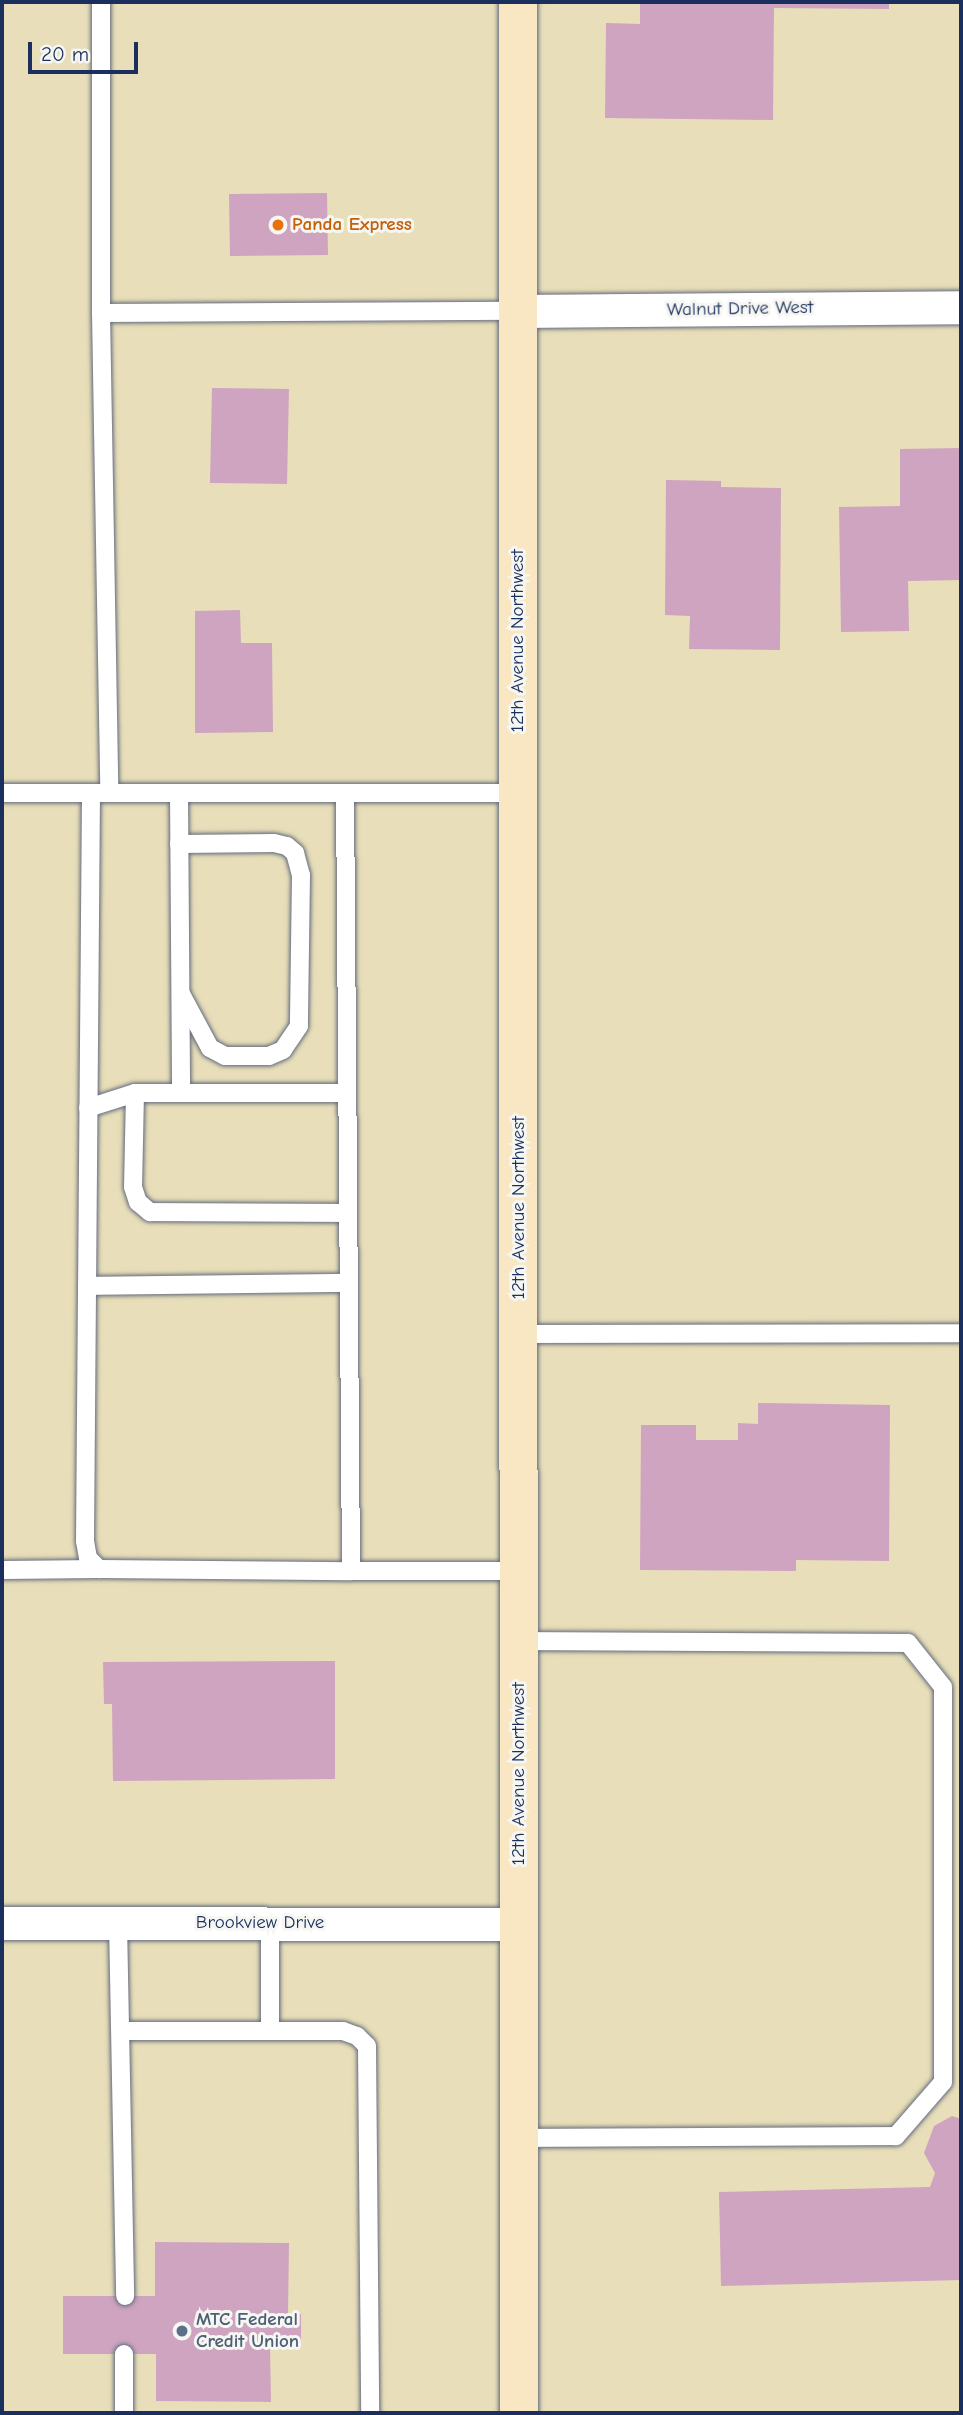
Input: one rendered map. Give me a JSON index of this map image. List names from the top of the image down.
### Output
{
  "streets": {
    "main road": ["12th Avenue Northwest"],
    "street": ["Walnut Drive West", "Brookview Drive"]
  },
  "crossings": [
    ["Walnut Drive West", "12th Avenue Northwest"],
    ["12th Avenue Northwest", "Brookview Drive"]
  ],
  "places": ["Panda Express", "MTC Federal Credit Union"],
  "scale_bar": "20 m"
}
